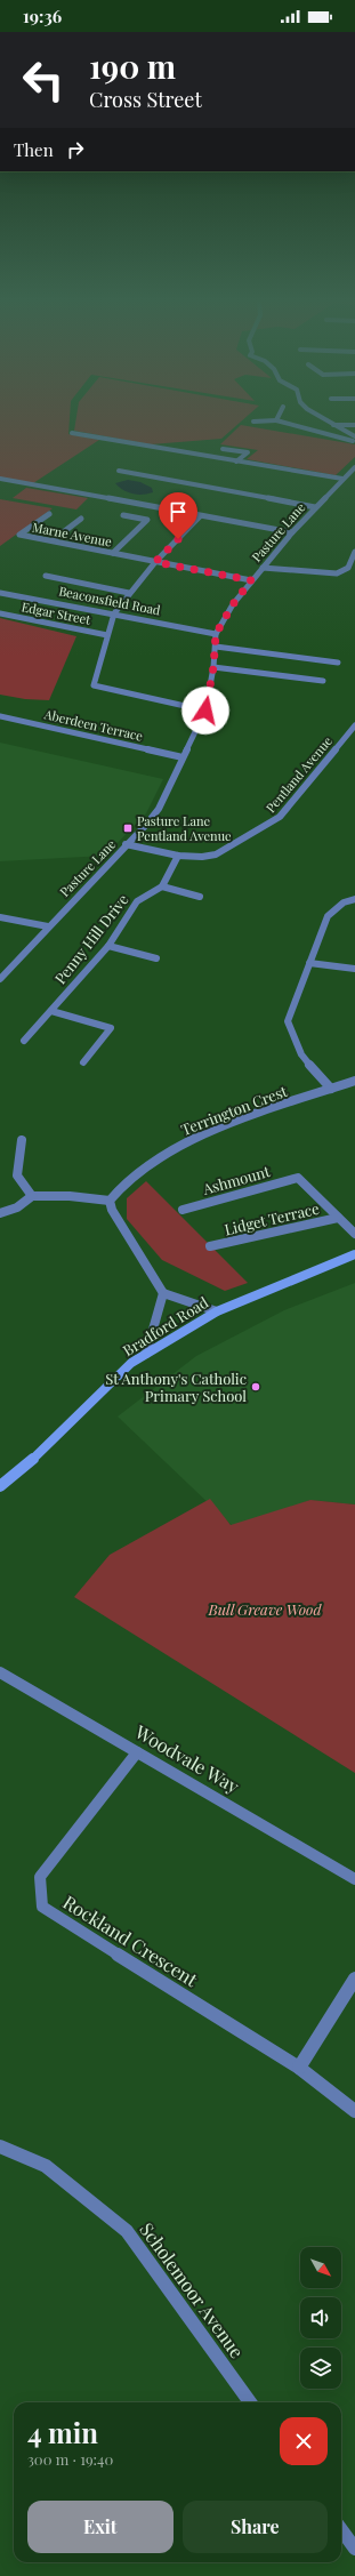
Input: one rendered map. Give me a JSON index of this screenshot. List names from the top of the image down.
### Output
{
  "streets": {
    "street": [
      "Pasture Lane",
      "Marne Avenue",
      "Beaconsfield Road",
      "Edgar Street",
      "Aberdeen Terrace",
      "Pentland Avenue",
      "Penny Hill Drive",
      "Terrington Crest",
      "Ashmount",
      "Lidget Terrace",
      "Bradford Road",
      "Woodvale Way",
      "Rockland Crescent",
      "Scholemoor Avenue"
    ]
  },
  "crossings": [
    ["Pasture Lane", "Marne Avenue"],
    ["Pasture Lane", "Beaconsfield Road"],
    ["Pasture Lane", "Aberdeen Terrace"],
    ["Pasture Lane", "Pentland Avenue"],
    ["Ashmount", "Lidget Terrace"],
    ["Woodvale Way", "Rockland Crescent"]
  ],
  "parks": ["Bull Greave Wood"],
  "places": {
    "transit": ["Pasture Lane Pentland Avenue"],
    "other": ["St Anthony's Catholic Primary School"]
  },
  "north": "bottom right",
  "page": {
    "status": "19:36",
    "turn": ["190 m", "Cross Street"],
    "then": "Then",
    "heading": ["4 min", "300 m · 19:40"],
    "buttons": ["Exit", "Share"]
  }
}
